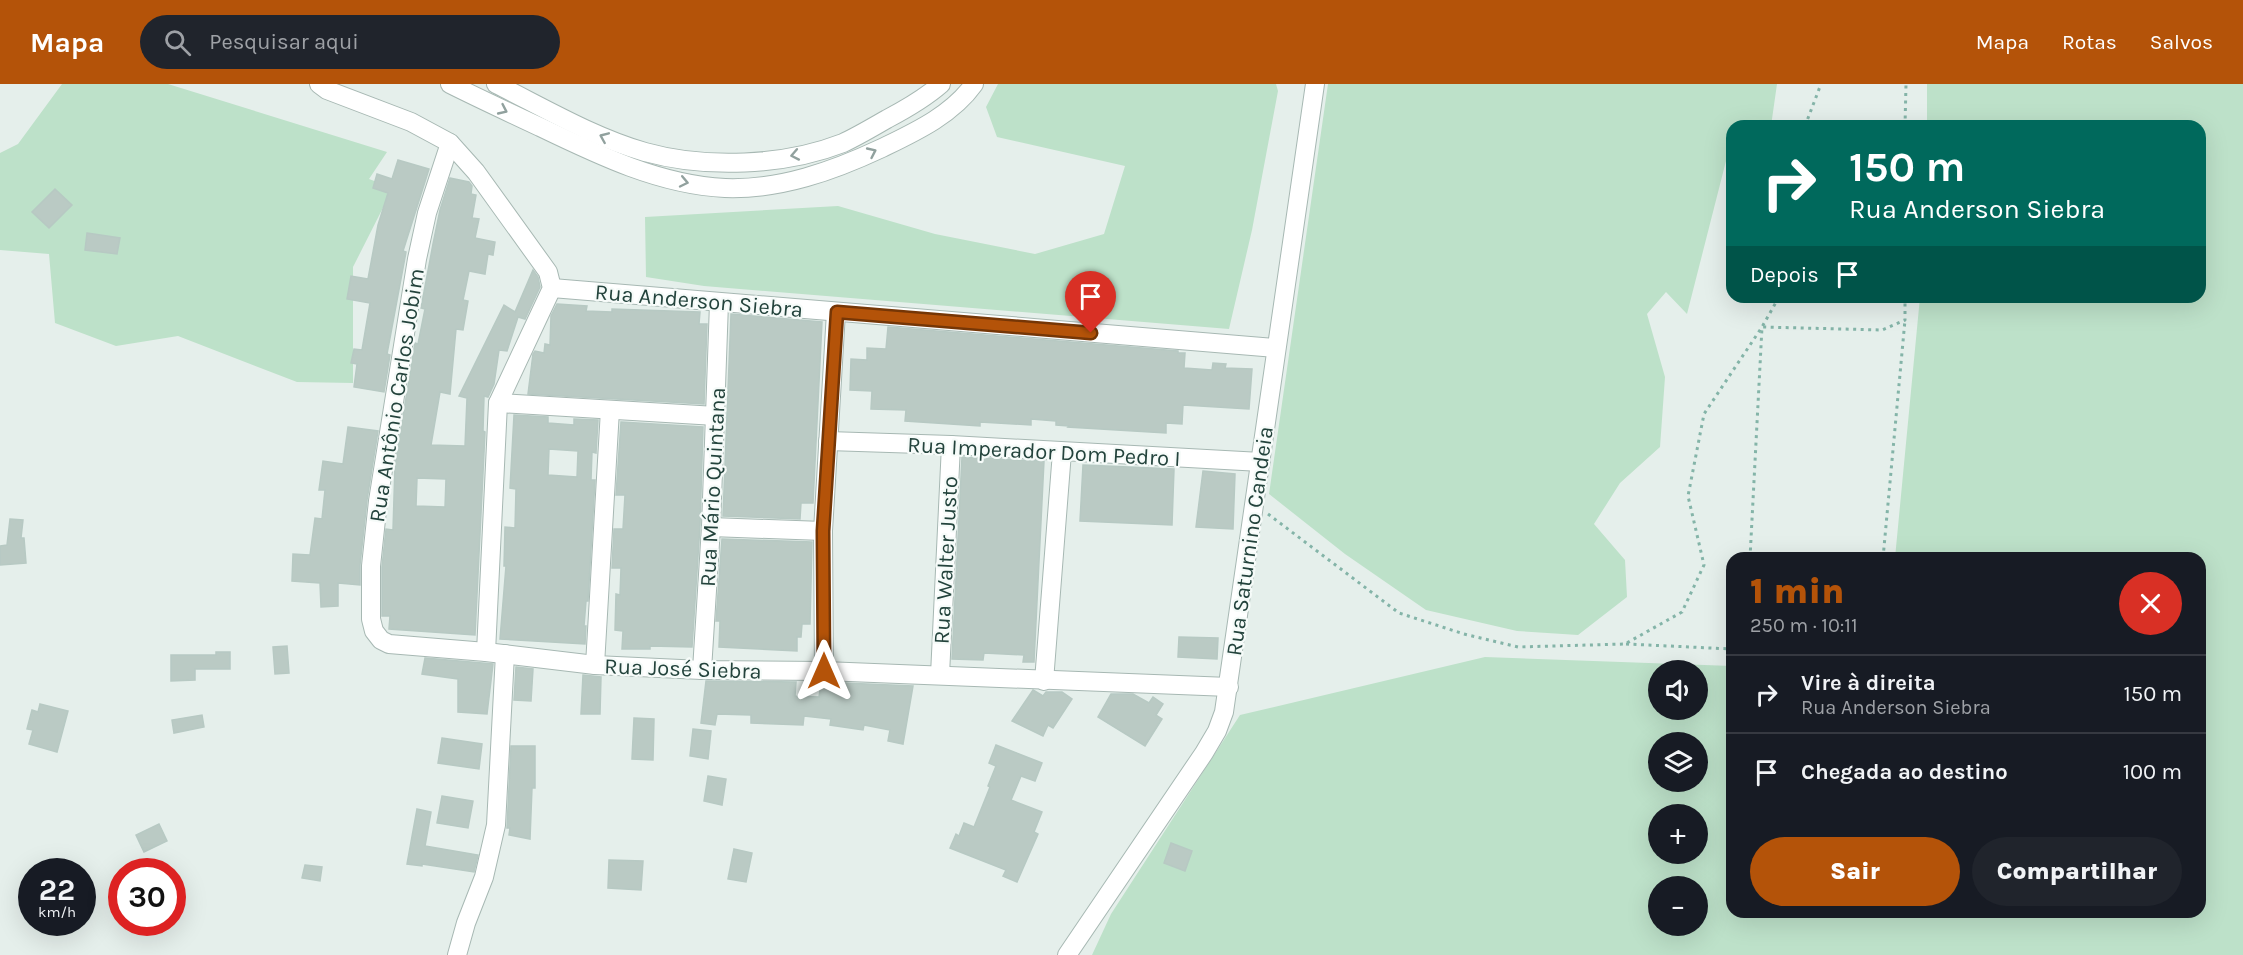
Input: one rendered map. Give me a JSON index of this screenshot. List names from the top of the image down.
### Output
{
  "streets": {
    "street": [
      "Rua Anderson Siebra",
      "Rua Antônio Carlos Jobim",
      "Rua Imperador Dom Pedro I",
      "Rua Mário Quintana",
      "Rua Saturnino Candeia",
      "Rua Walter Justo",
      "Rua José Siebra"
    ]
  },
  "crossings": [
    ["Rua Anderson Siebra", "Rua Mário Quintana"],
    ["Rua Anderson Siebra", "Rua Saturnino Candeia"],
    ["Rua Antônio Carlos Jobim", "Rua José Siebra"],
    ["Rua Imperador Dom Pedro I", "Rua Saturnino Candeia"],
    ["Rua Imperador Dom Pedro I", "Rua Walter Justo"],
    ["Rua Mário Quintana", "Rua José Siebra"],
    ["Rua Saturnino Candeia", "Rua José Siebra"],
    ["Rua Walter Justo", "Rua José Siebra"]
  ],
  "page": {
    "header": "Mapa",
    "search": "Pesquisar aqui",
    "nav": ["Mapa", "Rotas", "Salvos"],
    "turn": ["150 m", "Rua Anderson Siebra"],
    "then": "Depois",
    "heading": ["1 min", "250 m · 10:11"],
    "list": [
      {
        "name": "Vire à direita",
        "note": "Rua Anderson Siebra",
        "value": "150 m"
      },
      {
        "name": "Chegada ao destino",
        "value": "100 m"
      }
    ],
    "map_buttons": ["+", "−"],
    "buttons": ["Sair", "Compartilhar"],
    "speed": "22 km/h",
    "limit": "30"
  }
}
